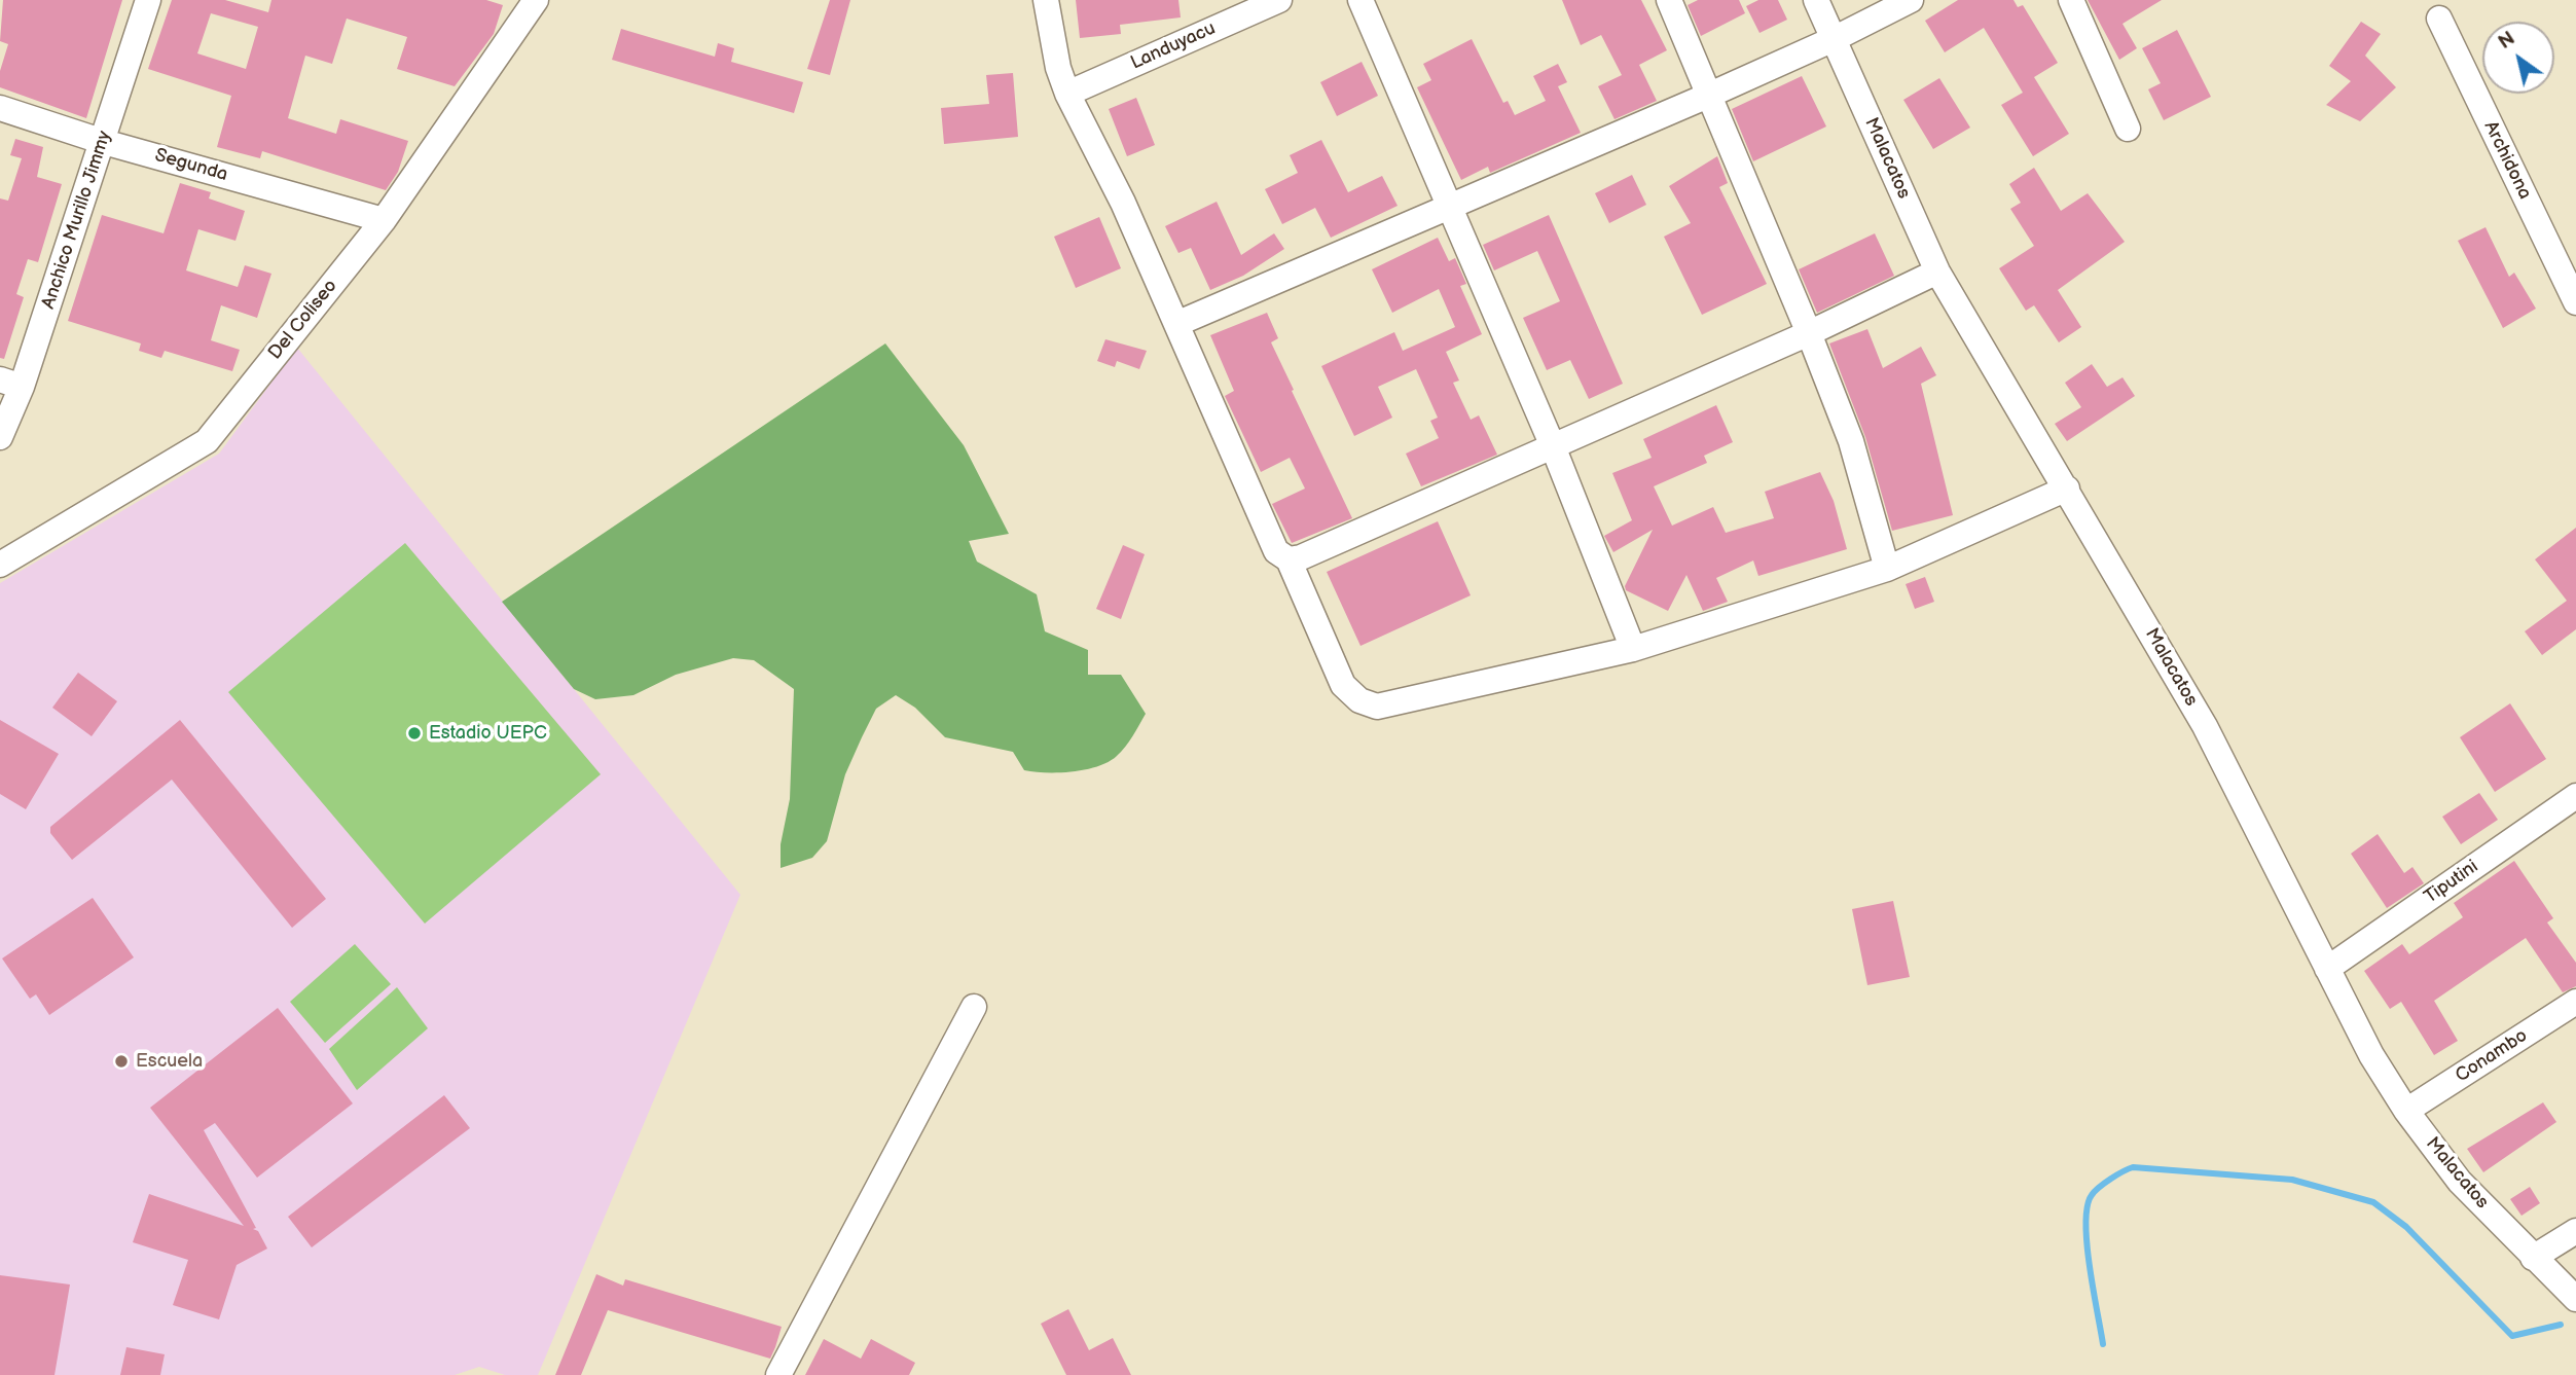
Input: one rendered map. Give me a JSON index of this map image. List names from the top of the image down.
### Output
{
  "streets": {
    "street": [
      "Landuyacu",
      "Malacatos",
      "Archidona",
      "Segunda",
      "Anchico Murillo Jimmy",
      "Del Coliseo",
      "Tiputini",
      "Conambo"
    ]
  },
  "crossings": [
    ["Malacatos", "Tiputini"],
    ["Malacatos", "Conambo"],
    ["Segunda", "Anchico Murillo Jimmy"],
    ["Segunda", "Del Coliseo"]
  ],
  "places": ["Estadio UEPC", "Escuela"],
  "north": "top left"
}
